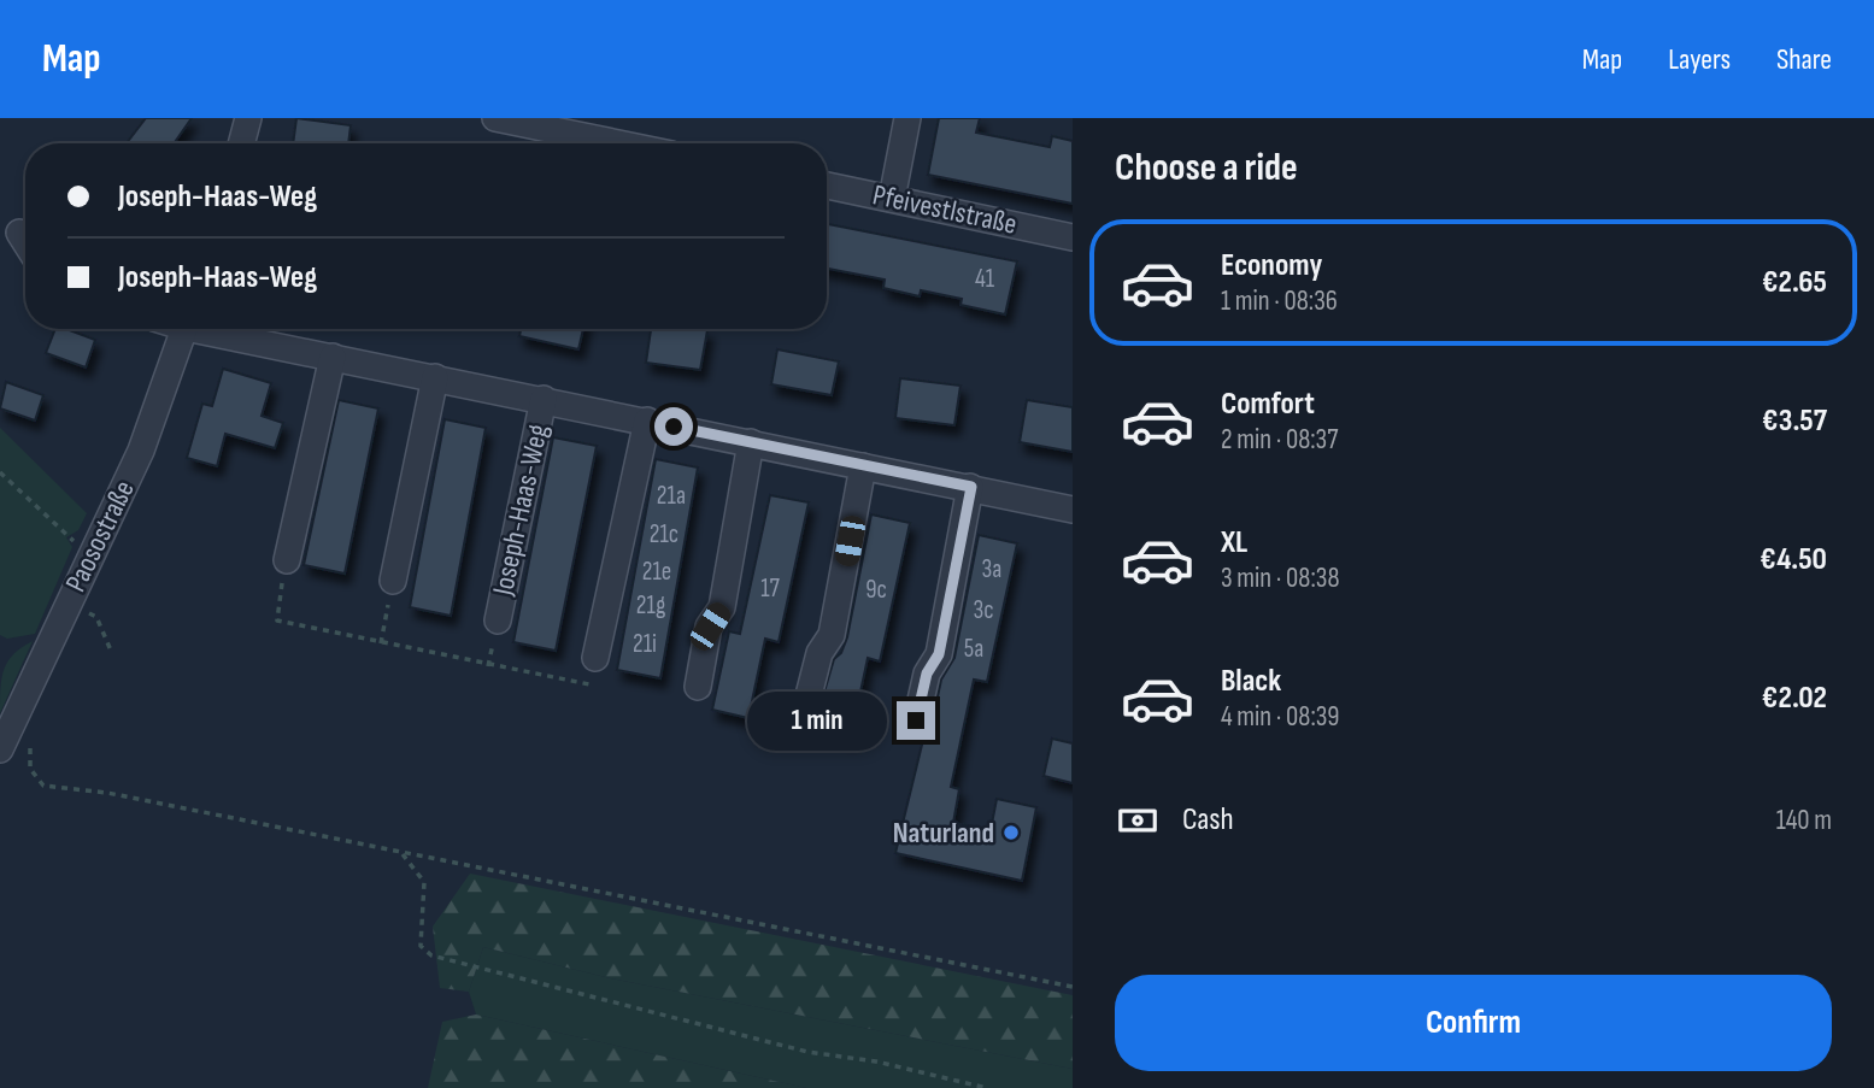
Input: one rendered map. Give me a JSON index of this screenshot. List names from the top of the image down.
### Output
{
  "streets": {
    "street": ["Pfeivestlstraße", "Joseph-Haas-Weg", "Paosostraße"]
  },
  "places": ["Naturland"],
  "house_numbers": [
    "41",
    "21a",
    "21c",
    "3a",
    "21e",
    "17",
    "9c",
    "21g",
    "3c",
    "21i",
    "5a"
  ],
  "page": {
    "header": "Map",
    "nav": ["Map", "Layers", "Share"],
    "heading": "Choose a ride",
    "banner": ["Joseph-Haas-Weg", "Joseph-Haas-Weg"],
    "list": [
      {
        "name": "Economy",
        "note": "1 min · 08:36",
        "value": "€2.65"
      },
      {
        "name": "Comfort",
        "note": "2 min · 08:37",
        "value": "€3.57"
      },
      {
        "name": "XL",
        "note": "3 min · 08:38",
        "value": "€4.50"
      },
      {
        "name": "Black",
        "note": "4 min · 08:39",
        "value": "€2.02"
      }
    ],
    "bubble": "1 min",
    "pay": ["Cash", "140 m"],
    "buttons": "Confirm"
  }
}
